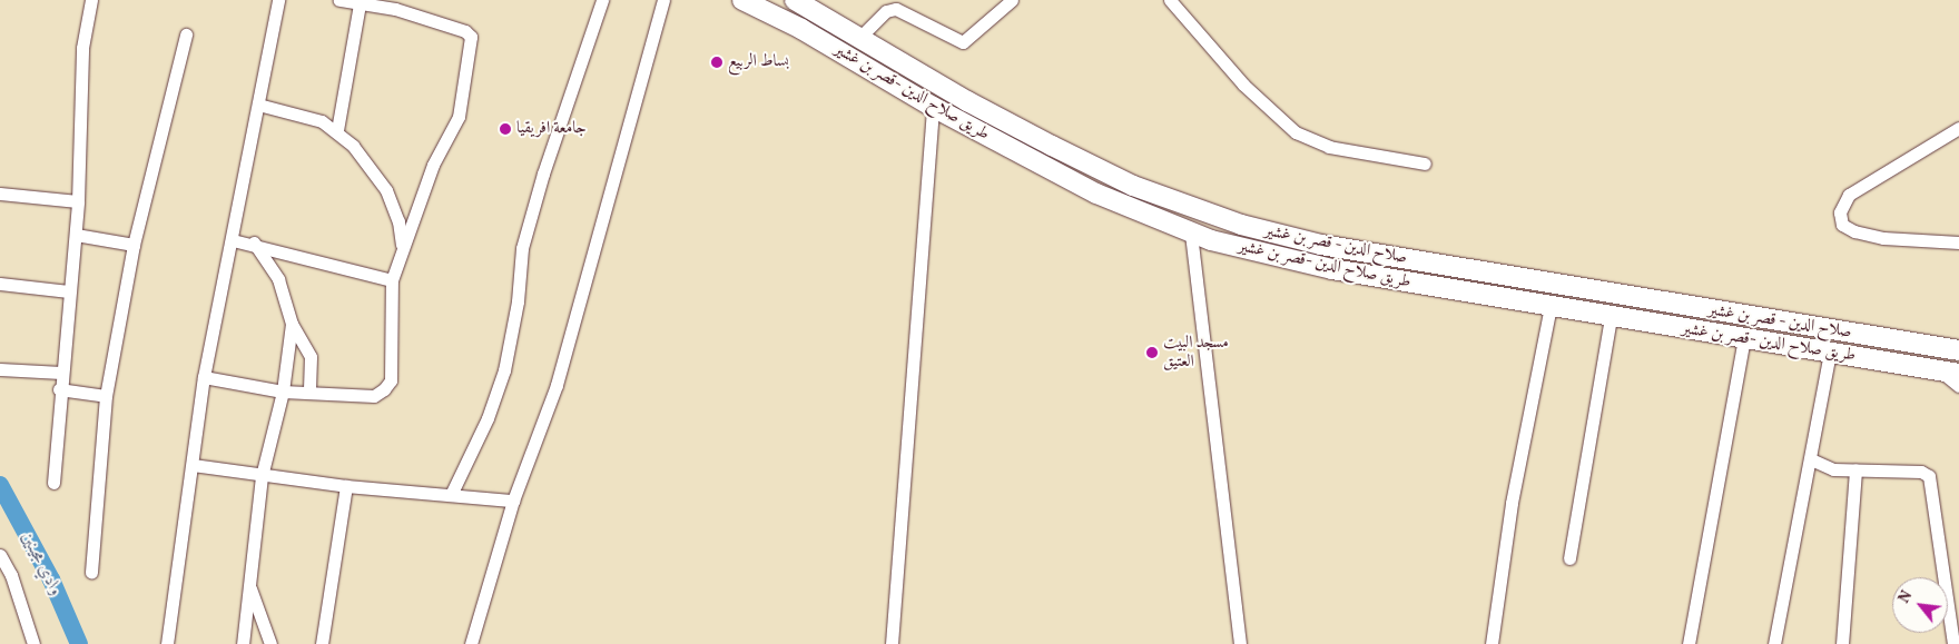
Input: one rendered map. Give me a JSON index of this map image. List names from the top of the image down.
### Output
{
  "streets": {
    "highway": ["طريق صلاح الدين -قصر بن غشير", "صلاح الدين - قصر بن غشير"]
  },
  "water": ["وادي مجينين"],
  "places": ["بساط الربيع", "جامعة افريقيا", "مسجد البيت العتيق"],
  "north": "top left"
}
